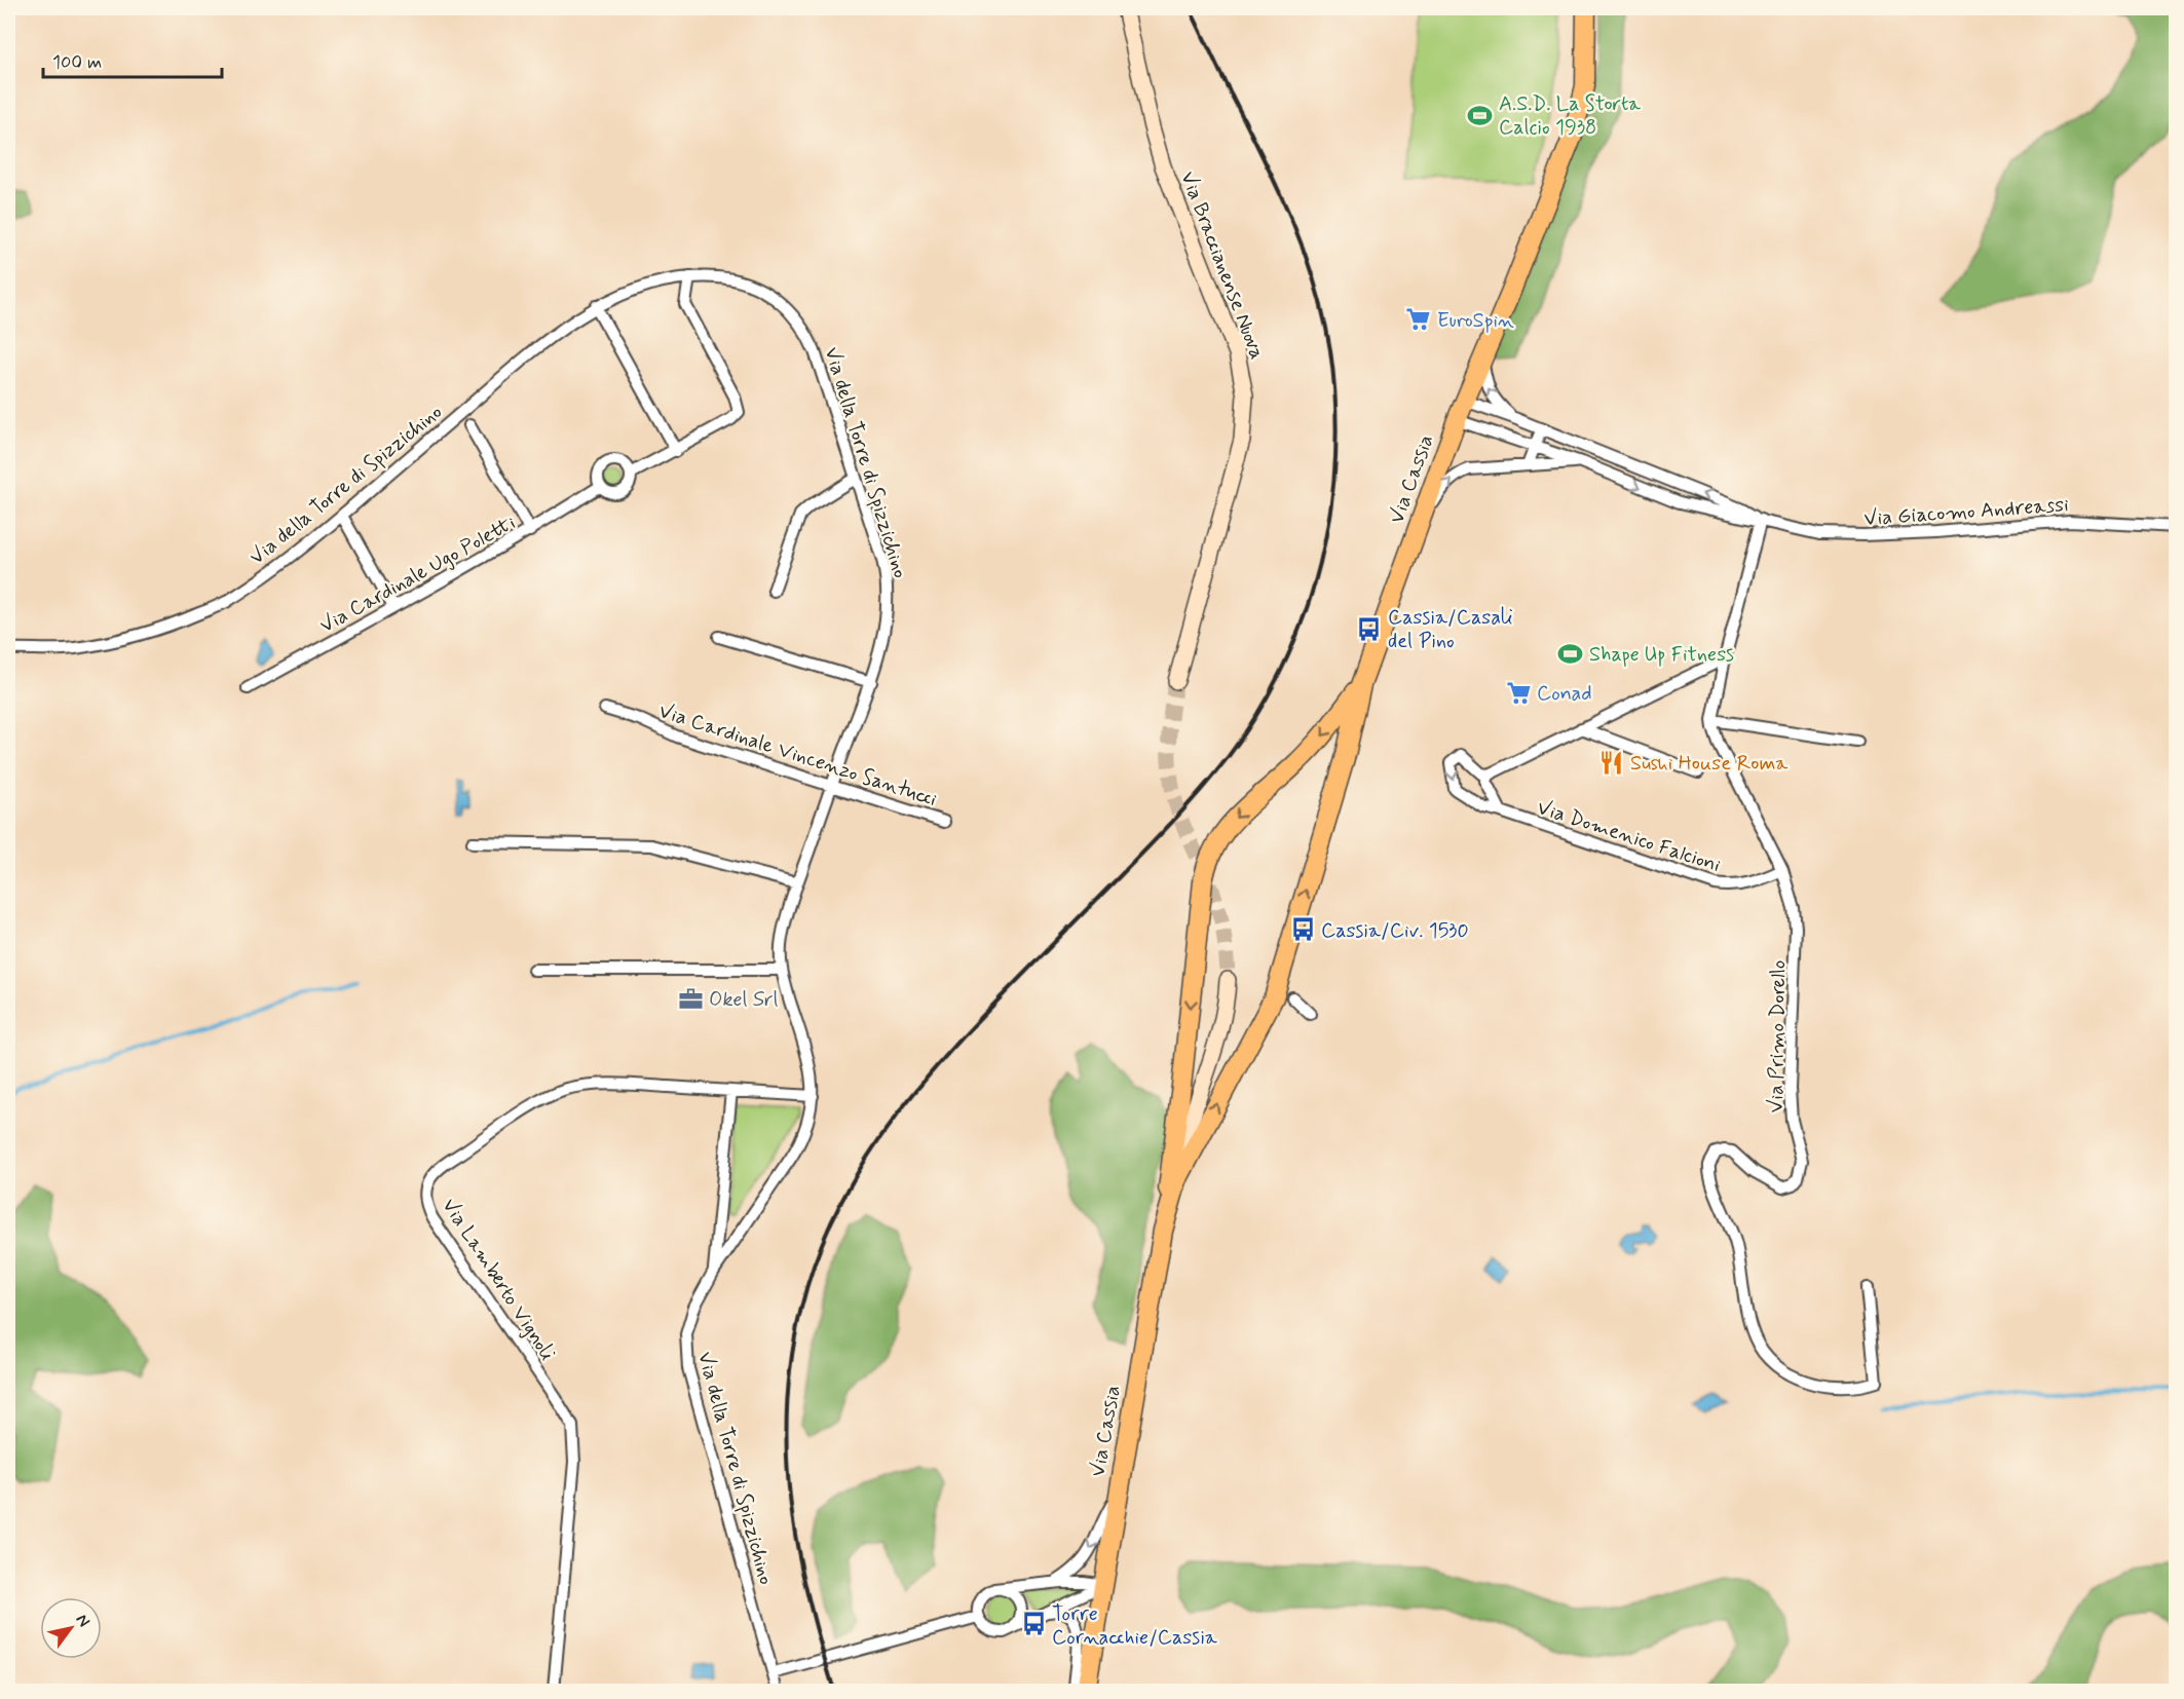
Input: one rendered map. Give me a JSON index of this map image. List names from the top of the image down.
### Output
{
  "streets": {
    "main road": ["Via Braccianense Nuova", "Via Cassia"],
    "street": [
      "Via della Torre di Spizzichino",
      "Via Giacomo Andreassi",
      "Via Cardinale Ugo Poletti",
      "Via Cardinale Vincenzo Santucci",
      "Via Domenico Falcioni",
      "Via Primo Dorello",
      "Via Lamberto Vignoli"
    ]
  },
  "crossings": [
    ["Via della Torre di Spizzichino", "Via Cardinale Vincenzo Santucci"],
    ["Via della Torre di Spizzichino", "Via Lamberto Vignoli"],
    ["Via Cassia", "Via Giacomo Andreassi"],
    ["Via Giacomo Andreassi", "Via Primo Dorello"],
    ["Via Domenico Falcioni", "Via Primo Dorello"]
  ],
  "places": {
    "sports": ["A.S.D. La Storta Calcio 1938", "Shape Up Fitness"],
    "supermarket": ["EuroSpin", "Conad"],
    "bus stop": ["Cassia/Casali del Pino", "Cassia/Civ. 1530", "Torre Cornacchie/Cassia"],
    "restaurant": ["Sushi House Roma"],
    "office": ["Okel Srl"]
  },
  "scale_bar": "100 m",
  "north": "top right"
}
